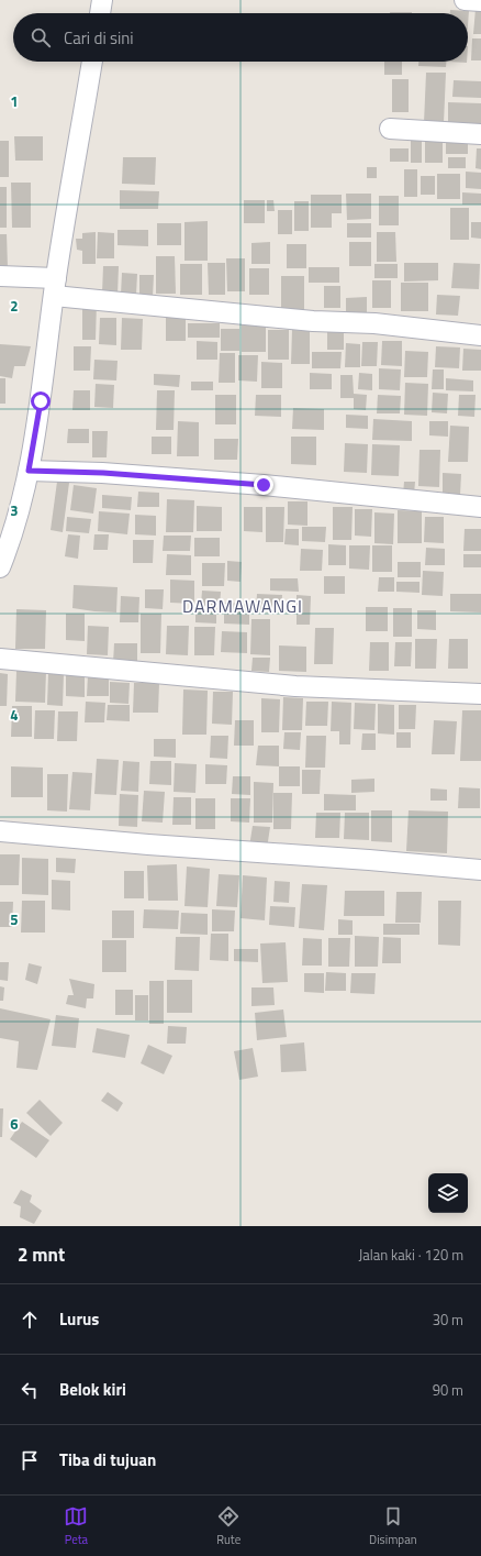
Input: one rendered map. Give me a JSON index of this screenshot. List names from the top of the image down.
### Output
{
  "districts": ["DARMAWANGI"],
  "page": {
    "search": "Cari di sini",
    "heading": ["2 mnt", "Jalan kaki · 120 m"],
    "list": [
      ["Lurus", "30 m"],
      ["Belok kiri", "90 m"],
      "Tiba di tujuan"
    ],
    "nav": ["Peta", "Rute", "Disimpan"]
  },
  "grid": {
    "rows": [
      "1",
      "2",
      "3",
      "4",
      "5",
      "6"
    ]
  }
}
